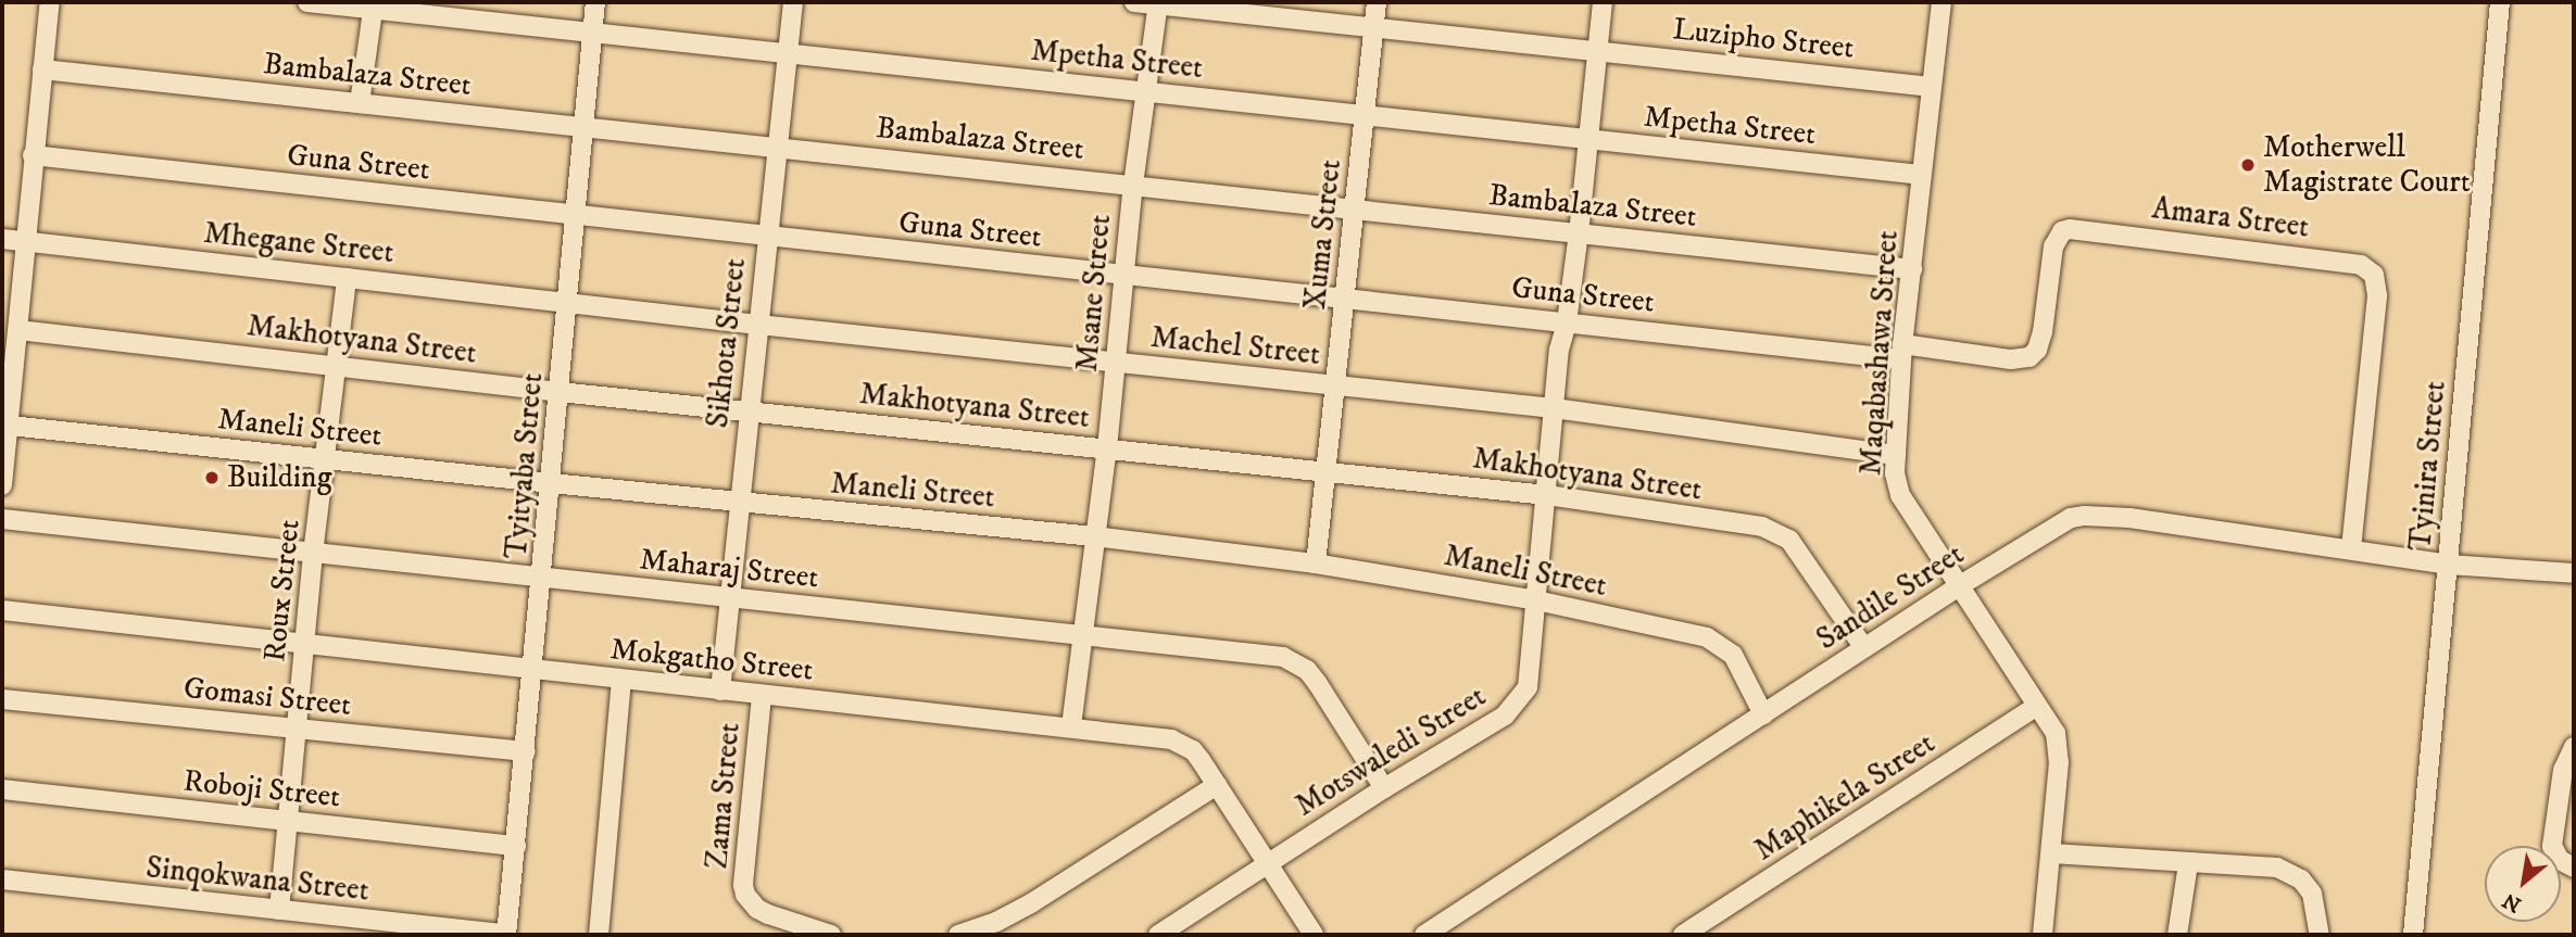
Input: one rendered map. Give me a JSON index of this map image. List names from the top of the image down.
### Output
{
  "streets": {
    "street": [
      "Luzipho Street",
      "Mpetha Street",
      "Bambalaza Street",
      "Guna Street",
      "Amara Street",
      "Xuma Street",
      "Mhegane Street",
      "Msane Street",
      "Makhotyana Street",
      "Sikhota Street",
      "Machel Street",
      "Maqabashawa Street",
      "Maneli Street",
      "Tyityaba Street",
      "Tyinira Street",
      "Maharaj Street",
      "Roux Street",
      "Sandile Street",
      "Mokgatho Street",
      "Gomasi Street",
      "Motswaledi Street",
      "Roboji Street",
      "Zama Street",
      "Maphikela Street",
      "Sinqokwana Street"
    ]
  },
  "crossings": [
    ["Luzipho Street", "Xuma Street"],
    ["Luzipho Street", "Msane Street"],
    ["Luzipho Street", "Maqabashawa Street"],
    ["Luzipho Street", "Motswaledi Street"],
    ["Mpetha Street", "Xuma Street"],
    ["Mpetha Street", "Msane Street"],
    ["Mpetha Street", "Sikhota Street"],
    ["Mpetha Street", "Maqabashawa Street"],
    ["Mpetha Street", "Tyityaba Street"],
    ["Mpetha Street", "Motswaledi Street"],
    ["Bambalaza Street", "Xuma Street"],
    ["Bambalaza Street", "Msane Street"],
    ["Bambalaza Street", "Sikhota Street"],
    ["Bambalaza Street", "Maqabashawa Street"],
    ["Bambalaza Street", "Tyityaba Street"],
    ["Bambalaza Street", "Motswaledi Street"],
    ["Guna Street", "Amara Street"],
    ["Guna Street", "Xuma Street"],
    ["Guna Street", "Msane Street"],
    ["Guna Street", "Sikhota Street"],
    ["Guna Street", "Maqabashawa Street"],
    ["Guna Street", "Tyityaba Street"],
    ["Guna Street", "Motswaledi Street"],
    ["Amara Street", "Maqabashawa Street"],
    ["Amara Street", "Sandile Street"],
    ["Xuma Street", "Makhotyana Street"],
    ["Xuma Street", "Machel Street"],
    ["Xuma Street", "Maneli Street"],
    ["Mhegane Street", "Machel Street"],
    ["Mhegane Street", "Tyityaba Street"],
    ["Mhegane Street", "Roux Street"],
    ["Msane Street", "Makhotyana Street"],
    ["Msane Street", "Machel Street"],
    ["Msane Street", "Maneli Street"],
    ["Msane Street", "Maharaj Street"],
    ["Msane Street", "Mokgatho Street"],
    ["Makhotyana Street", "Sikhota Street"],
    ["Makhotyana Street", "Tyityaba Street"],
    ["Makhotyana Street", "Roux Street"],
    ["Makhotyana Street", "Sandile Street"],
    ["Makhotyana Street", "Motswaledi Street"],
    ["Sikhota Street", "Machel Street"],
    ["Sikhota Street", "Maneli Street"],
    ["Sikhota Street", "Maharaj Street"],
    ["Sikhota Street", "Mokgatho Street"],
    ["Machel Street", "Maqabashawa Street"],
    ["Machel Street", "Tyityaba Street"],
    ["Machel Street", "Motswaledi Street"],
    ["Maqabashawa Street", "Sandile Street"],
    ["Maqabashawa Street", "Maphikela Street"],
    ["Maneli Street", "Tyityaba Street"],
    ["Maneli Street", "Roux Street"],
    ["Maneli Street", "Sandile Street"],
    ["Maneli Street", "Motswaledi Street"],
    ["Tyityaba Street", "Maharaj Street"],
    ["Tyityaba Street", "Mokgatho Street"],
    ["Tyityaba Street", "Gomasi Street"],
    ["Tyityaba Street", "Roboji Street"],
    ["Tyityaba Street", "Sinqokwana Street"],
    ["Tyinira Street", "Sandile Street"],
    ["Maharaj Street", "Roux Street"],
    ["Maharaj Street", "Motswaledi Street"],
    ["Roux Street", "Mokgatho Street"],
    ["Roux Street", "Gomasi Street"],
    ["Roux Street", "Roboji Street"],
    ["Roux Street", "Sinqokwana Street"],
    ["Mokgatho Street", "Motswaledi Street"],
    ["Mokgatho Street", "Zama Street"]
  ],
  "places": ["Motherwell Magistrate Court", "Building"],
  "north": "bottom left"
}
